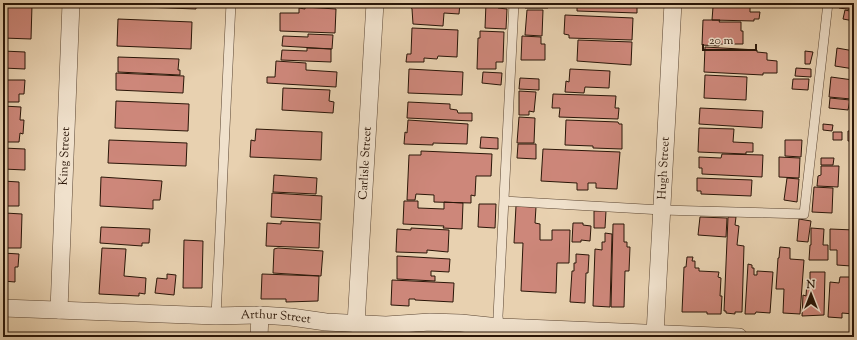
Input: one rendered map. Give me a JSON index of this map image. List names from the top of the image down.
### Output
{
  "streets": {
    "street": [
      "King Street",
      "Carlisle Street",
      "Hugh Street",
      "Arthur Street"
    ]
  },
  "crossings": [
    ["King Street", "Arthur Street"],
    ["Carlisle Street", "Arthur Street"],
    ["Hugh Street", "Arthur Street"]
  ],
  "scale_bar": "20 m",
  "north": "top"
}
